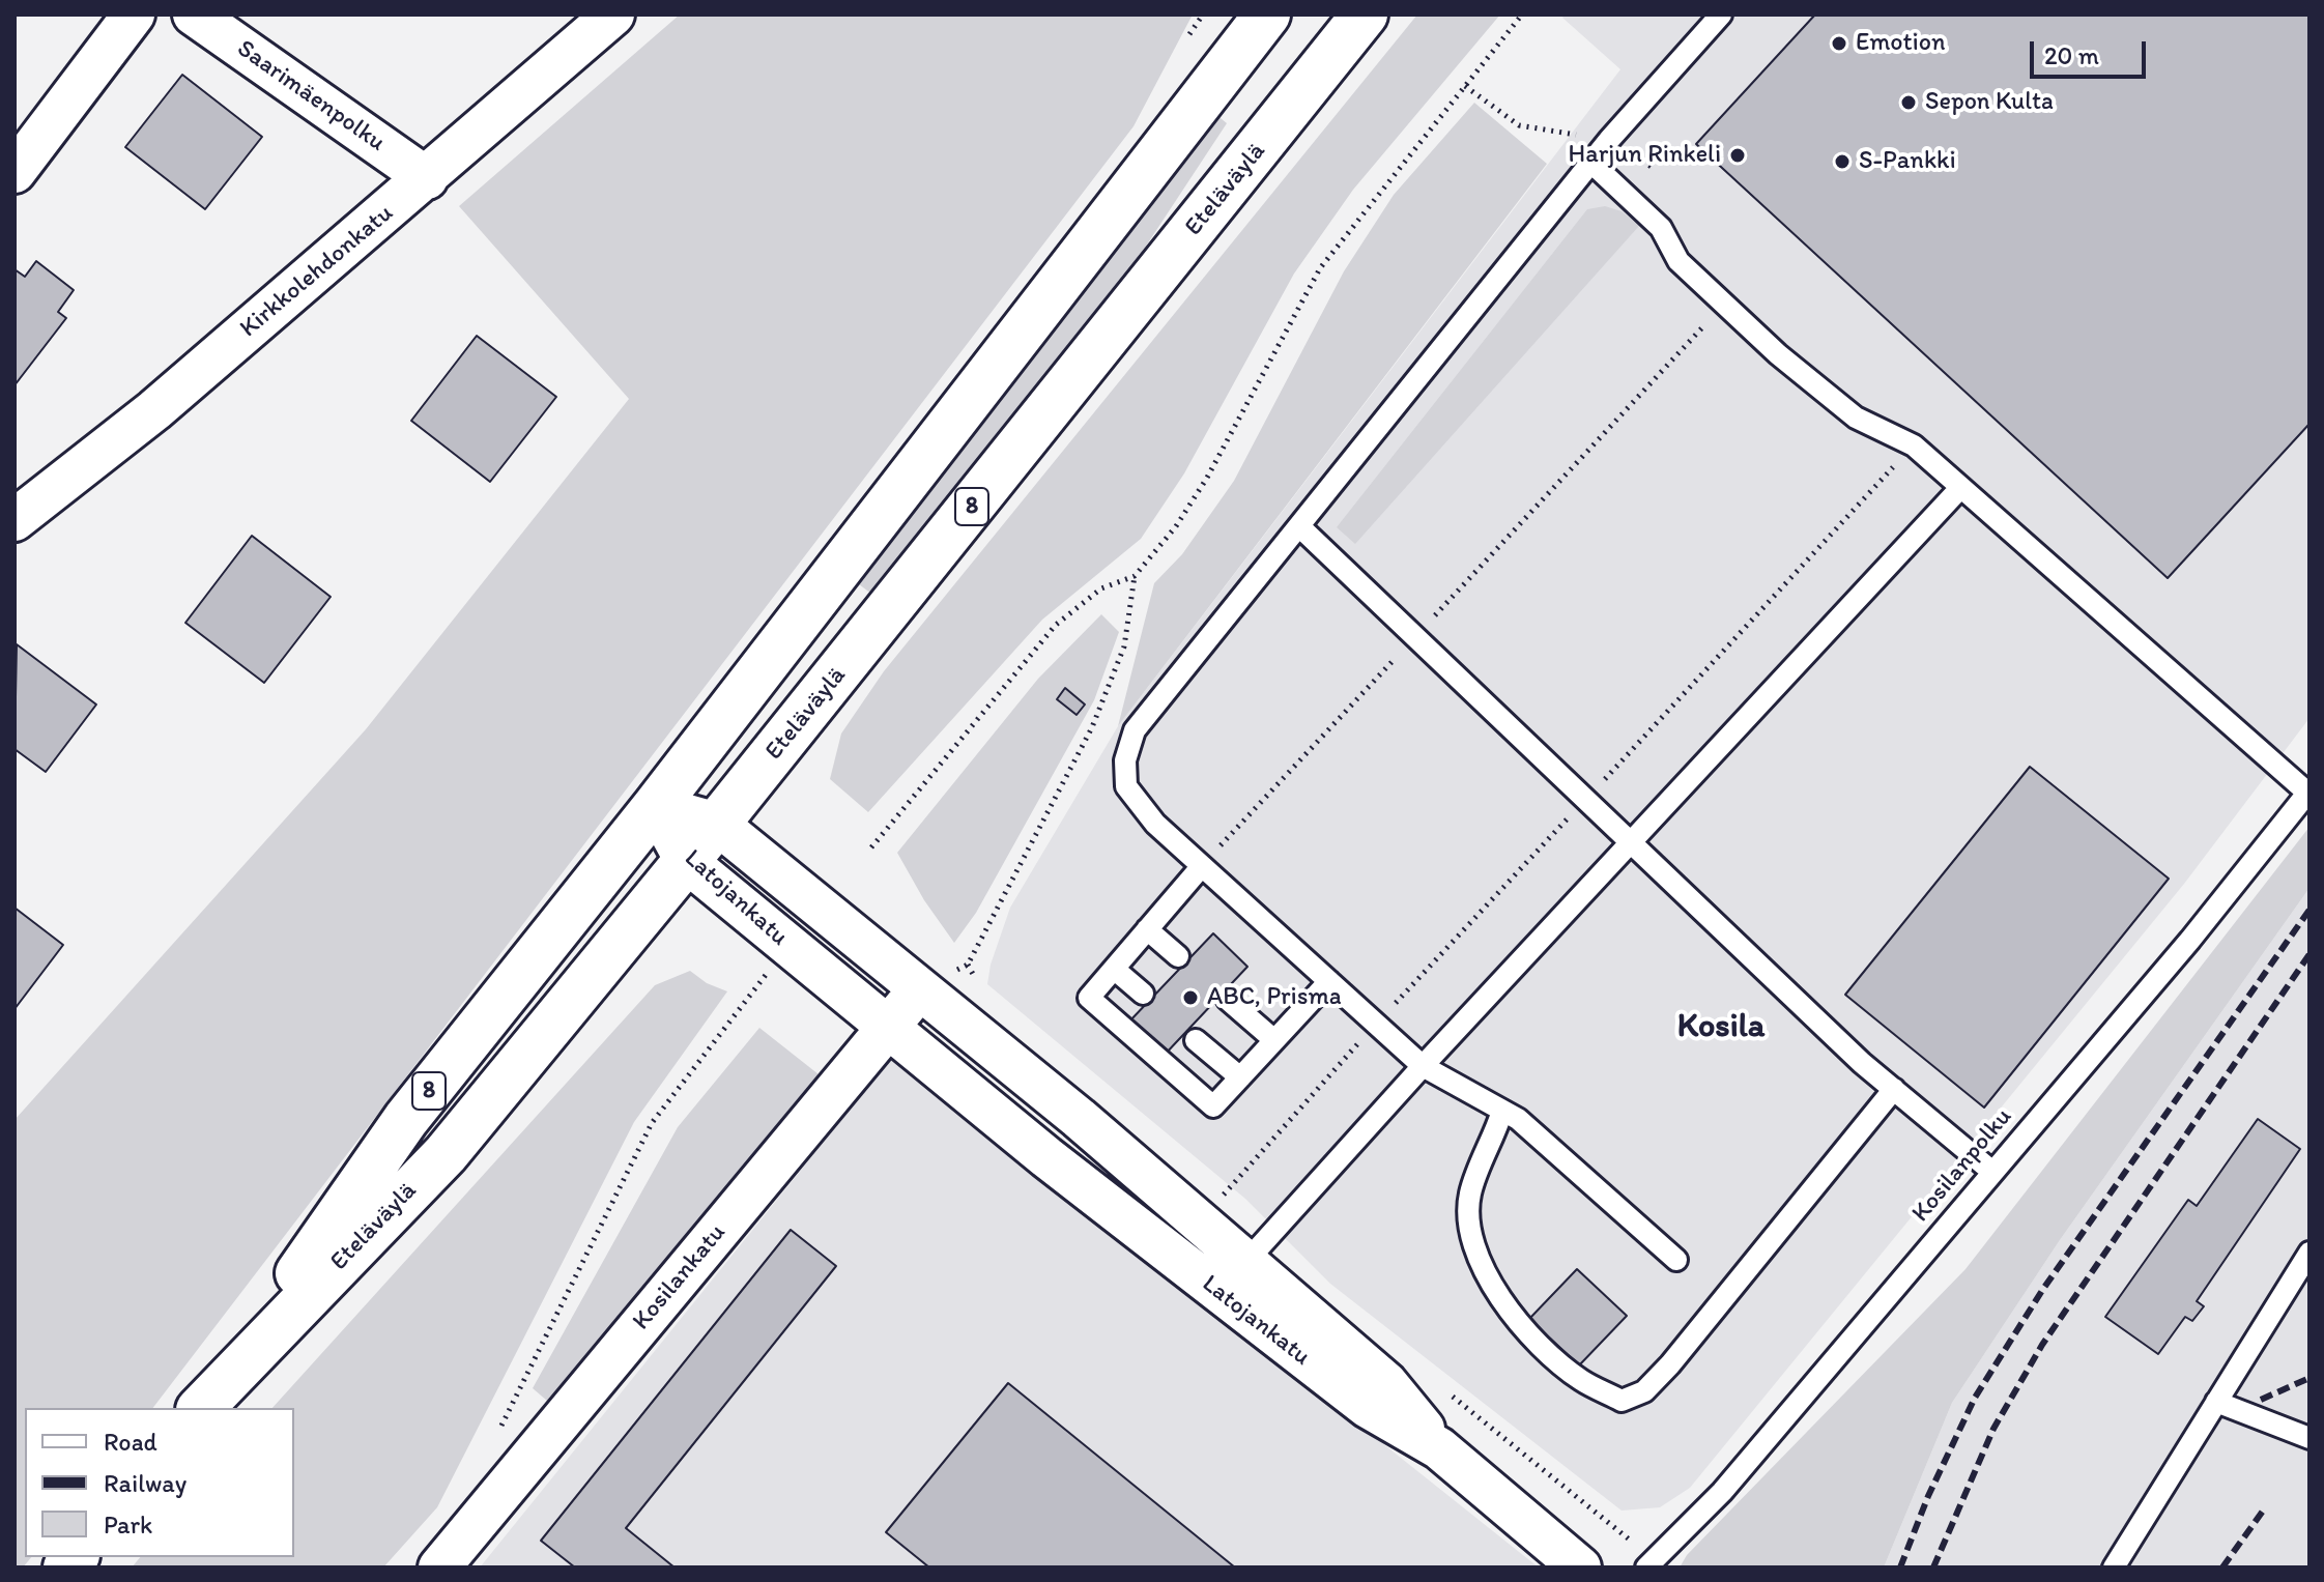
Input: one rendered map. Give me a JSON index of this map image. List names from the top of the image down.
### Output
{
  "streets": {
    "highway": ["Eteläväylä", "8"],
    "street": [
      "Saarimäenpolku",
      "Kirkkolehdonkatu",
      "Latojankatu",
      "Kosilankatu"
    ],
    "lane": ["Kosilanpolku"]
  },
  "crossings": [
    ["Saarimäenpolku", "Kirkkolehdonkatu"],
    ["Eteläväylä", "Latojankatu"],
    ["Latojankatu", "Kosilankatu"]
  ],
  "districts": ["Kosila"],
  "places": [
    "Emotion",
    "Sepon Kulta",
    "Harjun Rinkeli",
    "S-Pankki",
    "ABC, Prisma"
  ],
  "legend": ["Road", "Railway", "Park"],
  "scale_bar": "20 m"
}
